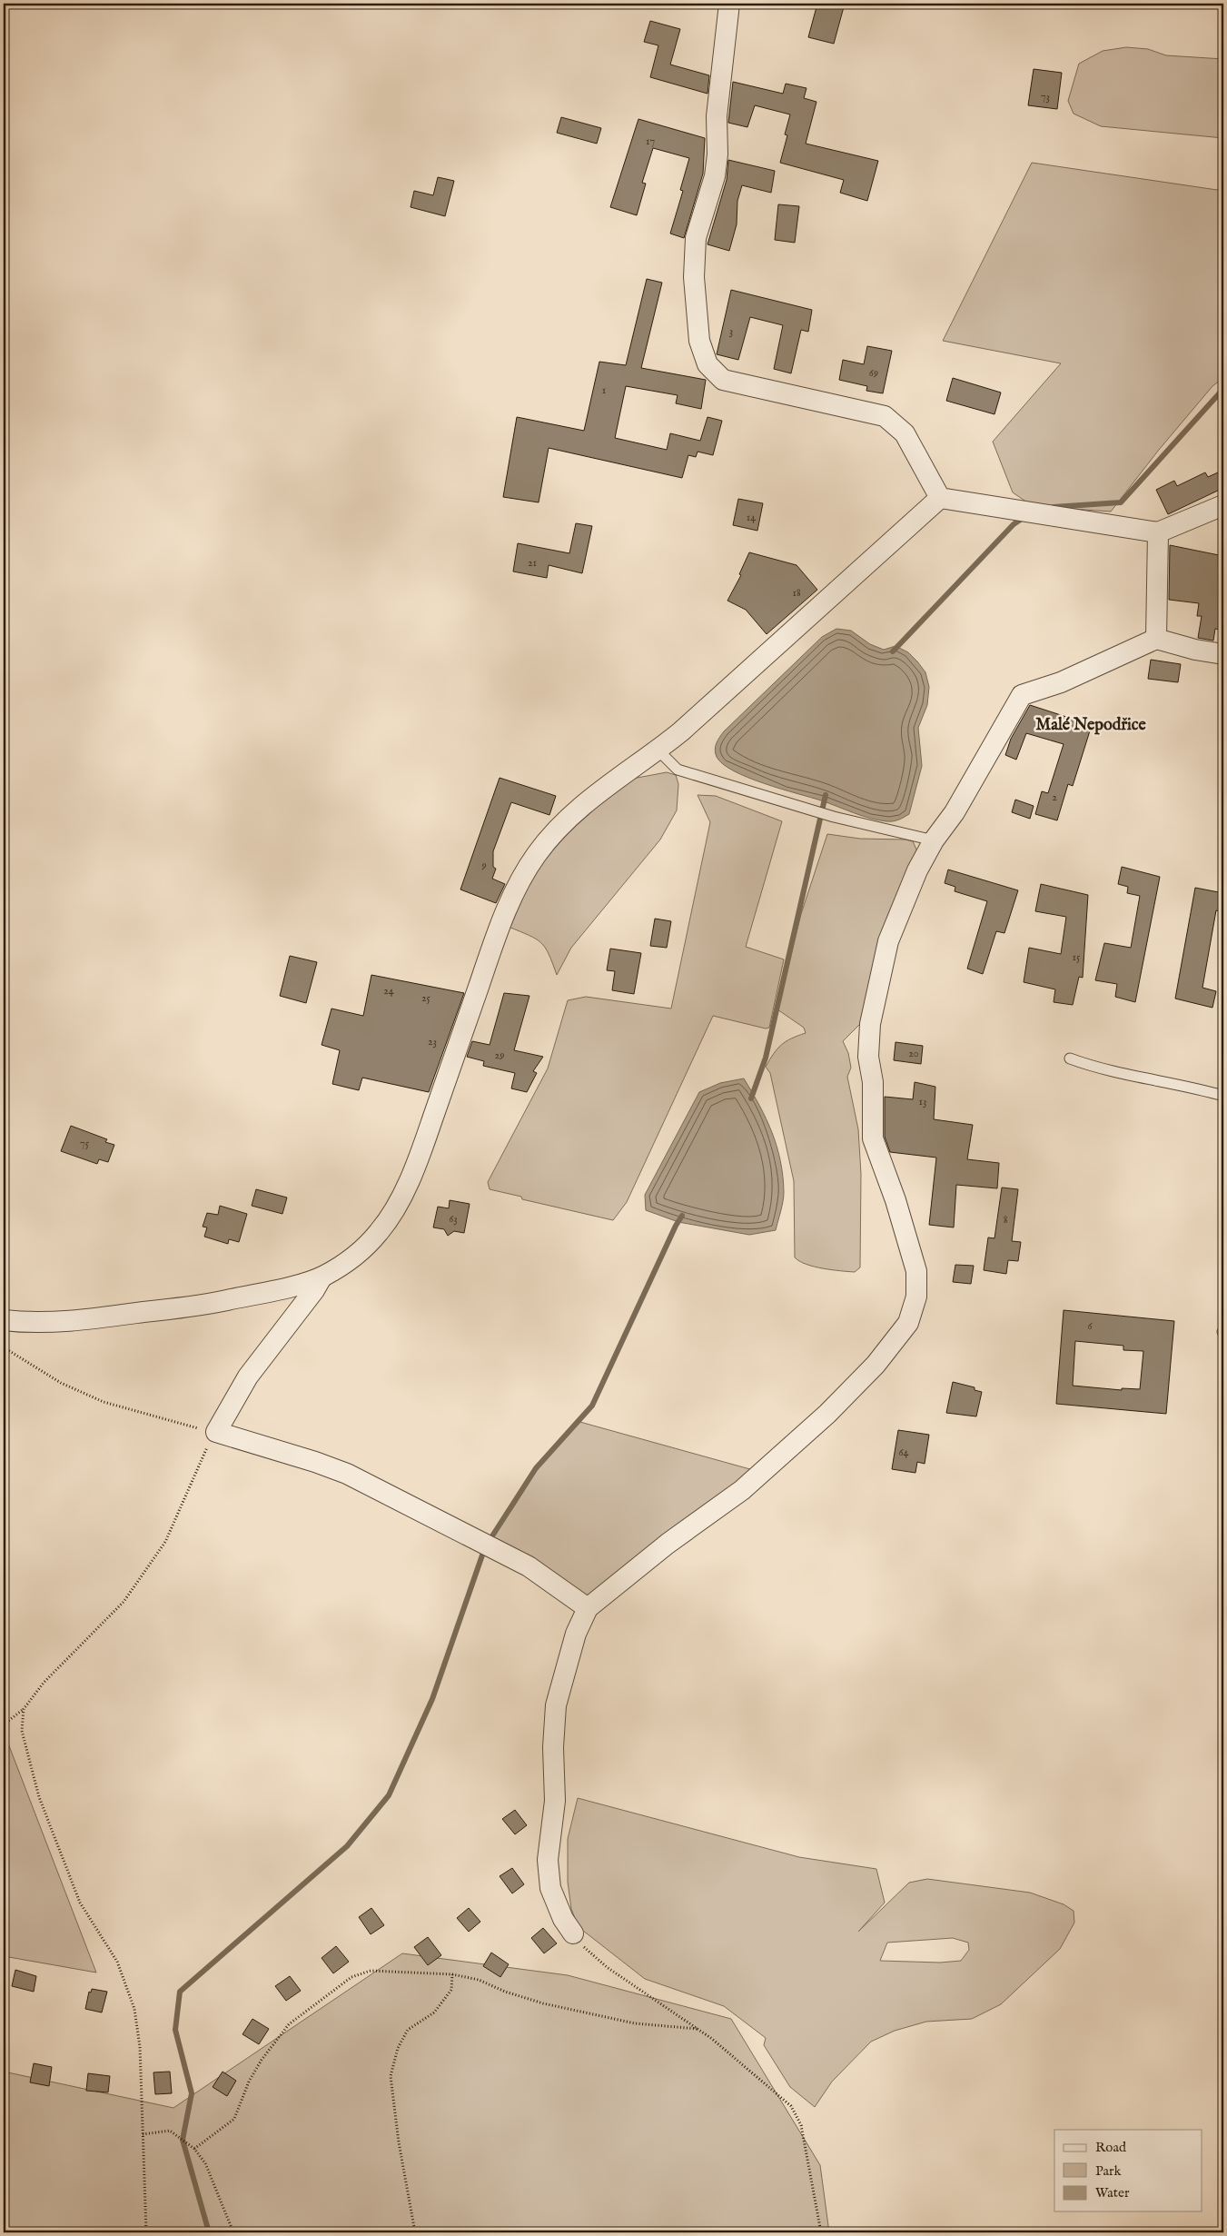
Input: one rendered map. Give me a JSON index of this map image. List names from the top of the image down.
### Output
{
  "districts": ["Malé Nepodřice"],
  "house_numbers": [
    "73",
    "17",
    "3",
    "69",
    "1",
    "14",
    "21",
    "18",
    "2",
    "9",
    "15",
    "24",
    "25",
    "23",
    "20",
    "29",
    "13",
    "75",
    "63",
    "8",
    "6",
    "64"
  ],
  "legend": ["Road", "Park", "Water"]
}
